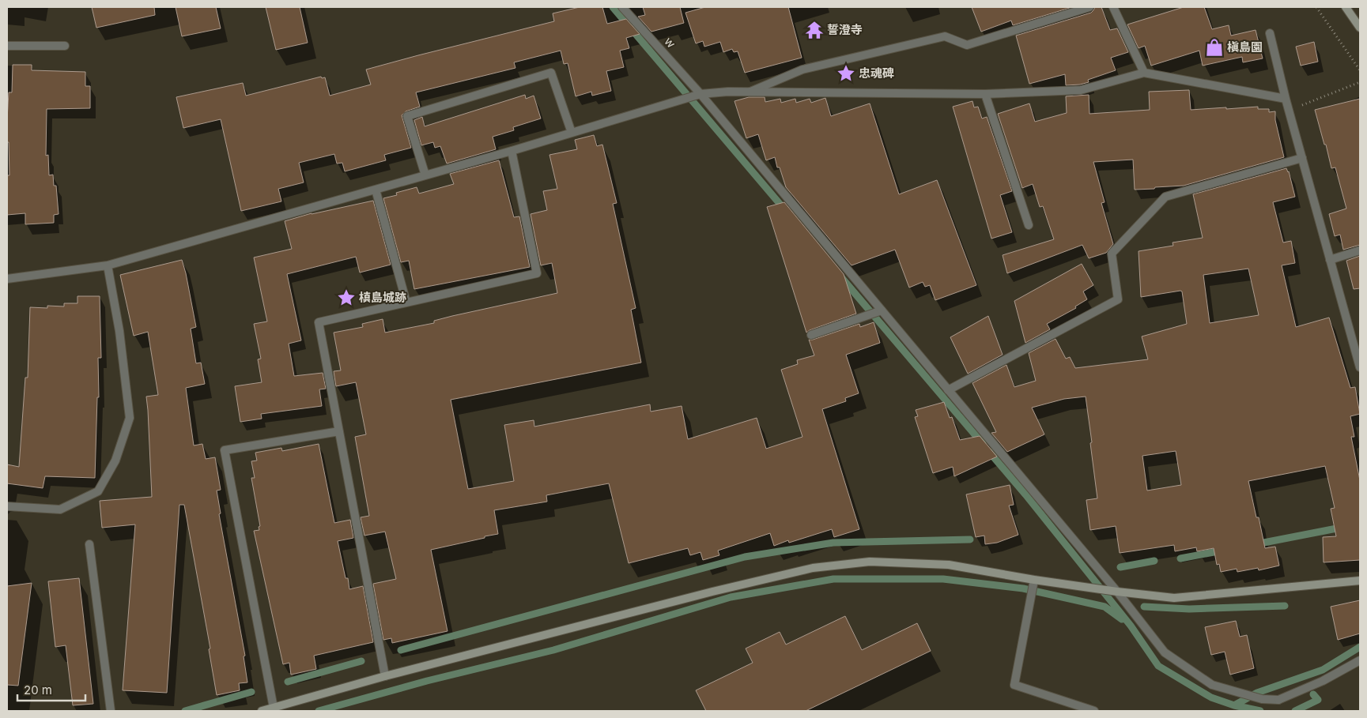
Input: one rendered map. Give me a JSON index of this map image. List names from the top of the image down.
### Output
{
  "streets": {
    "street": ["w"]
  },
  "places": {
    "temple": ["誓澄寺"],
    "shop": ["槇島園"],
    "place": ["忠魂碑", "槙島城跡"]
  },
  "scale_bar": "20 m"
}
